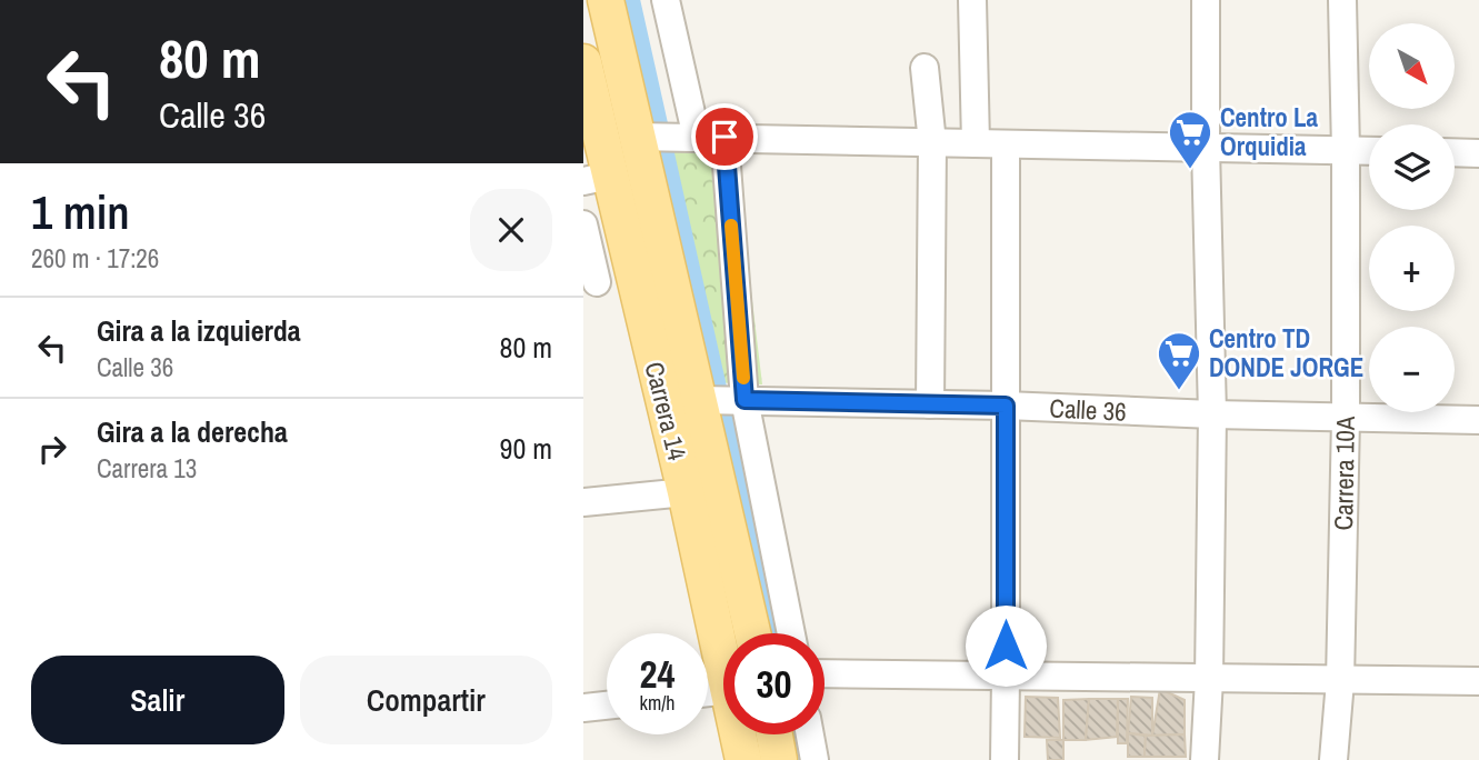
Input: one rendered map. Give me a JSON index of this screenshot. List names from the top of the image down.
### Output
{
  "streets": {
    "main road": ["Carrera 14"],
    "street": ["Calle 36", "Carrera 10A"]
  },
  "crossings": [
    ["Calle 36", "Carrera 14"],
    ["Calle 36", "Carrera 10A"]
  ],
  "places": {
    "supermarket": ["Centro La Orquidia", "Centro TD DONDE JORGE"]
  },
  "north": "bottom right",
  "page": {
    "turn": ["80 m", "Calle 36"],
    "map_buttons": ["+", "−"],
    "heading": ["1 min", "260 m · 17:26"],
    "list": [
      {
        "name": "Gira a la izquierda",
        "note": "Calle 36",
        "value": "80 m"
      },
      {
        "name": "Gira a la derecha",
        "note": "Carrera 13",
        "value": "90 m"
      }
    ],
    "speed": "24 km/h",
    "limit": "30",
    "buttons": ["Salir", "Compartir"]
  }
}
